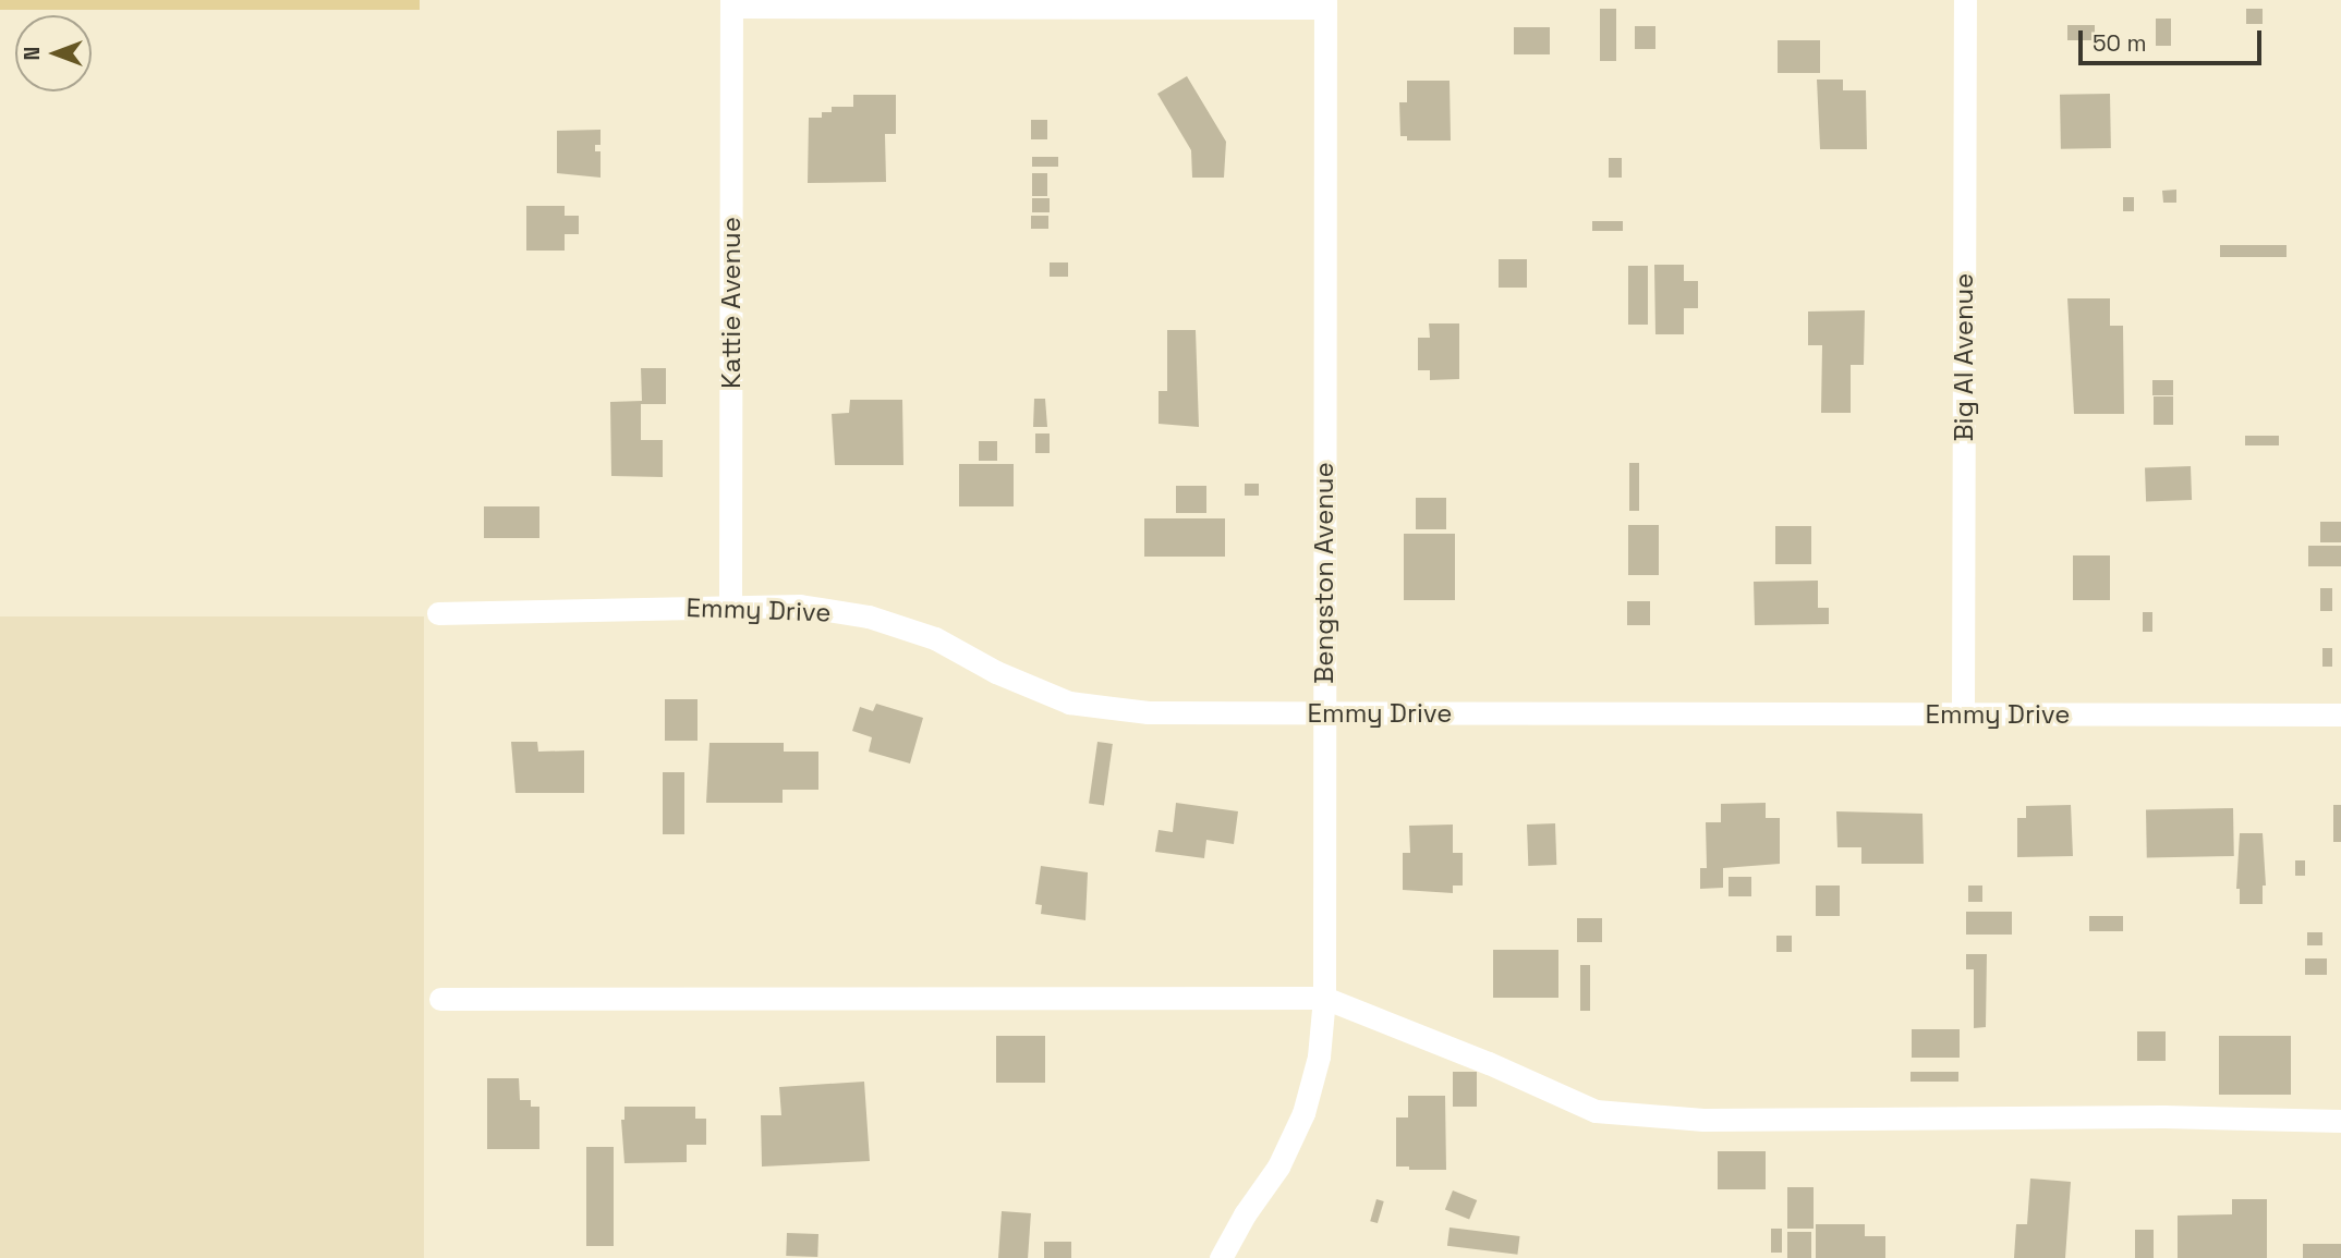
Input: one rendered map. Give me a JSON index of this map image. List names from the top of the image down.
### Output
{
  "streets": {
    "street": [
      "Kattie Avenue",
      "Big Al Avenue",
      "Bengston Avenue",
      "Emmy Drive"
    ]
  },
  "crossings": [
    ["Kattie Avenue", "Emmy Drive"],
    ["Big Al Avenue", "Emmy Drive"],
    ["Bengston Avenue", "Emmy Drive"]
  ],
  "scale_bar": "50 m",
  "north": "left"
}
